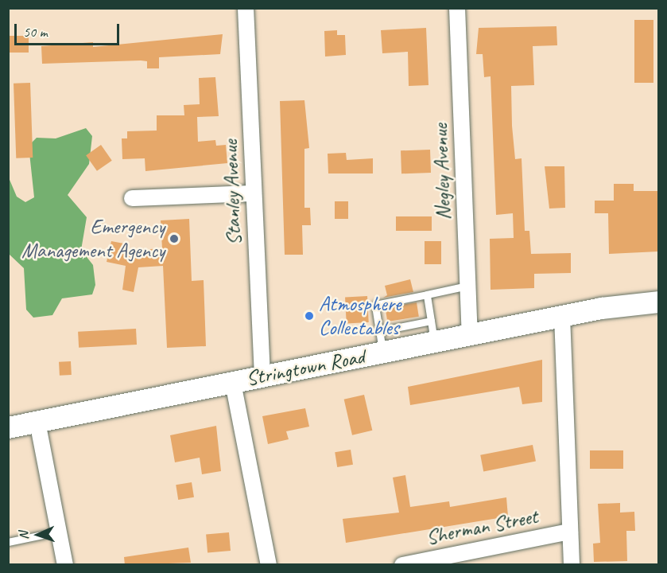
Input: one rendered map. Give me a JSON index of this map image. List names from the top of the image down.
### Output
{
  "streets": {
    "main road": ["Stringtown Road"],
    "street": ["Negley Avenue", "Stanley Avenue", "Sherman Street"]
  },
  "crossings": [
    ["Negley Avenue", "Stringtown Road"],
    ["Stanley Avenue", "Stringtown Road"]
  ],
  "places": ["Emergency Management Agency", "Atmosphere Collectables"],
  "scale_bar": "50 m",
  "north": "left"
}
